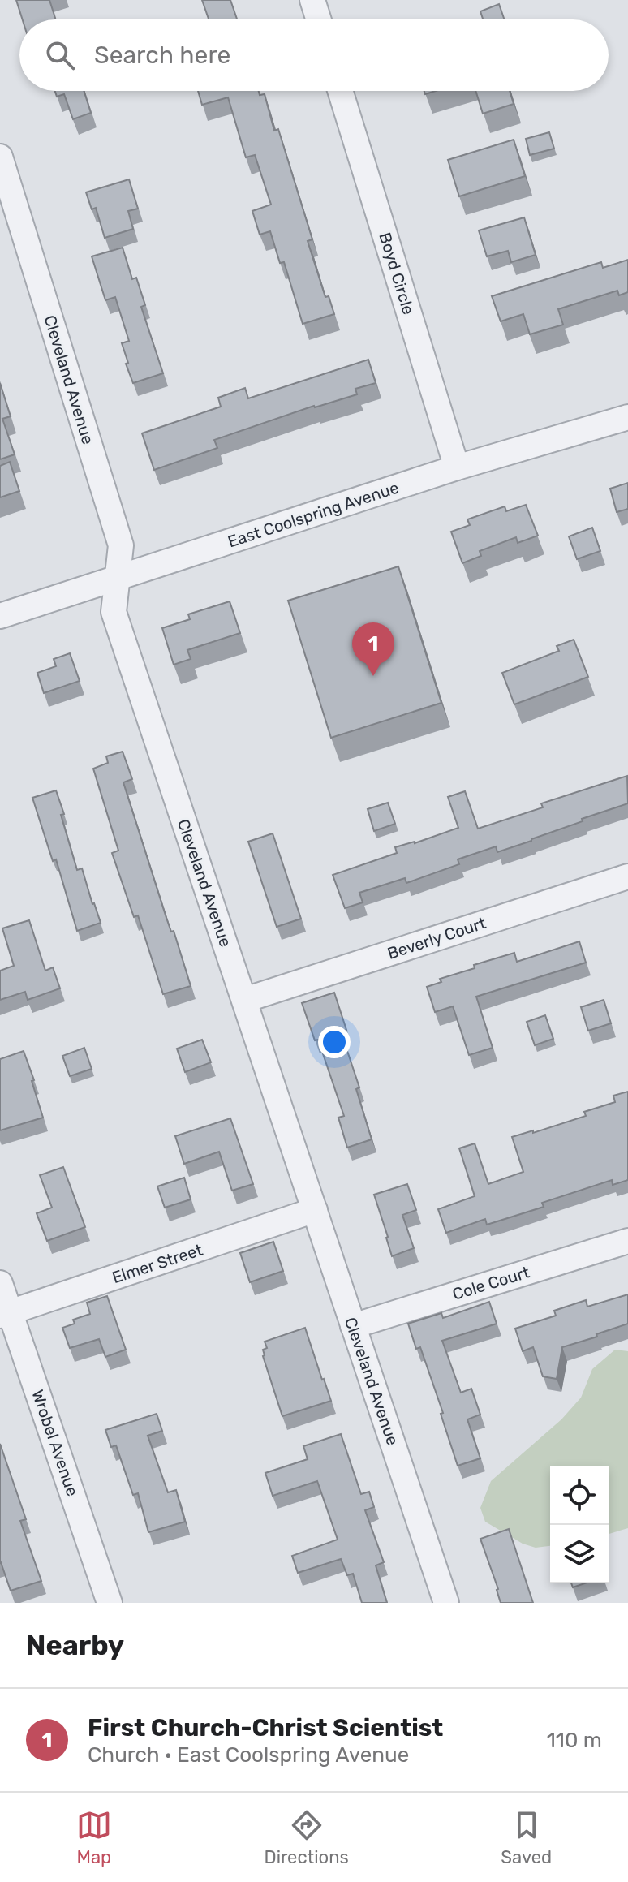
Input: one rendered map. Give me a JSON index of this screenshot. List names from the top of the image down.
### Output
{
  "streets": {
    "street": [
      "Boyd Circle",
      "Cleveland Avenue",
      "East Coolspring Avenue",
      "Beverly Court",
      "Elmer Street",
      "Cole Court",
      "Wrobel Avenue"
    ]
  },
  "crossings": [
    ["Boyd Circle", "East Coolspring Avenue"],
    ["Cleveland Avenue", "East Coolspring Avenue"],
    ["Cleveland Avenue", "Beverly Court"],
    ["Cleveland Avenue", "Elmer Street"],
    ["Cleveland Avenue", "Cole Court"],
    ["Elmer Street", "Wrobel Avenue"]
  ],
  "page": {
    "search": "Search here",
    "pins": "1",
    "heading": "Nearby",
    "list": [
      {
        "mark": "1",
        "name": "First Church-Christ Scientist",
        "note": "Church · East Coolspring Avenue",
        "value": "110 m"
      }
    ],
    "nav": ["Map", "Directions", "Saved"]
  }
}
